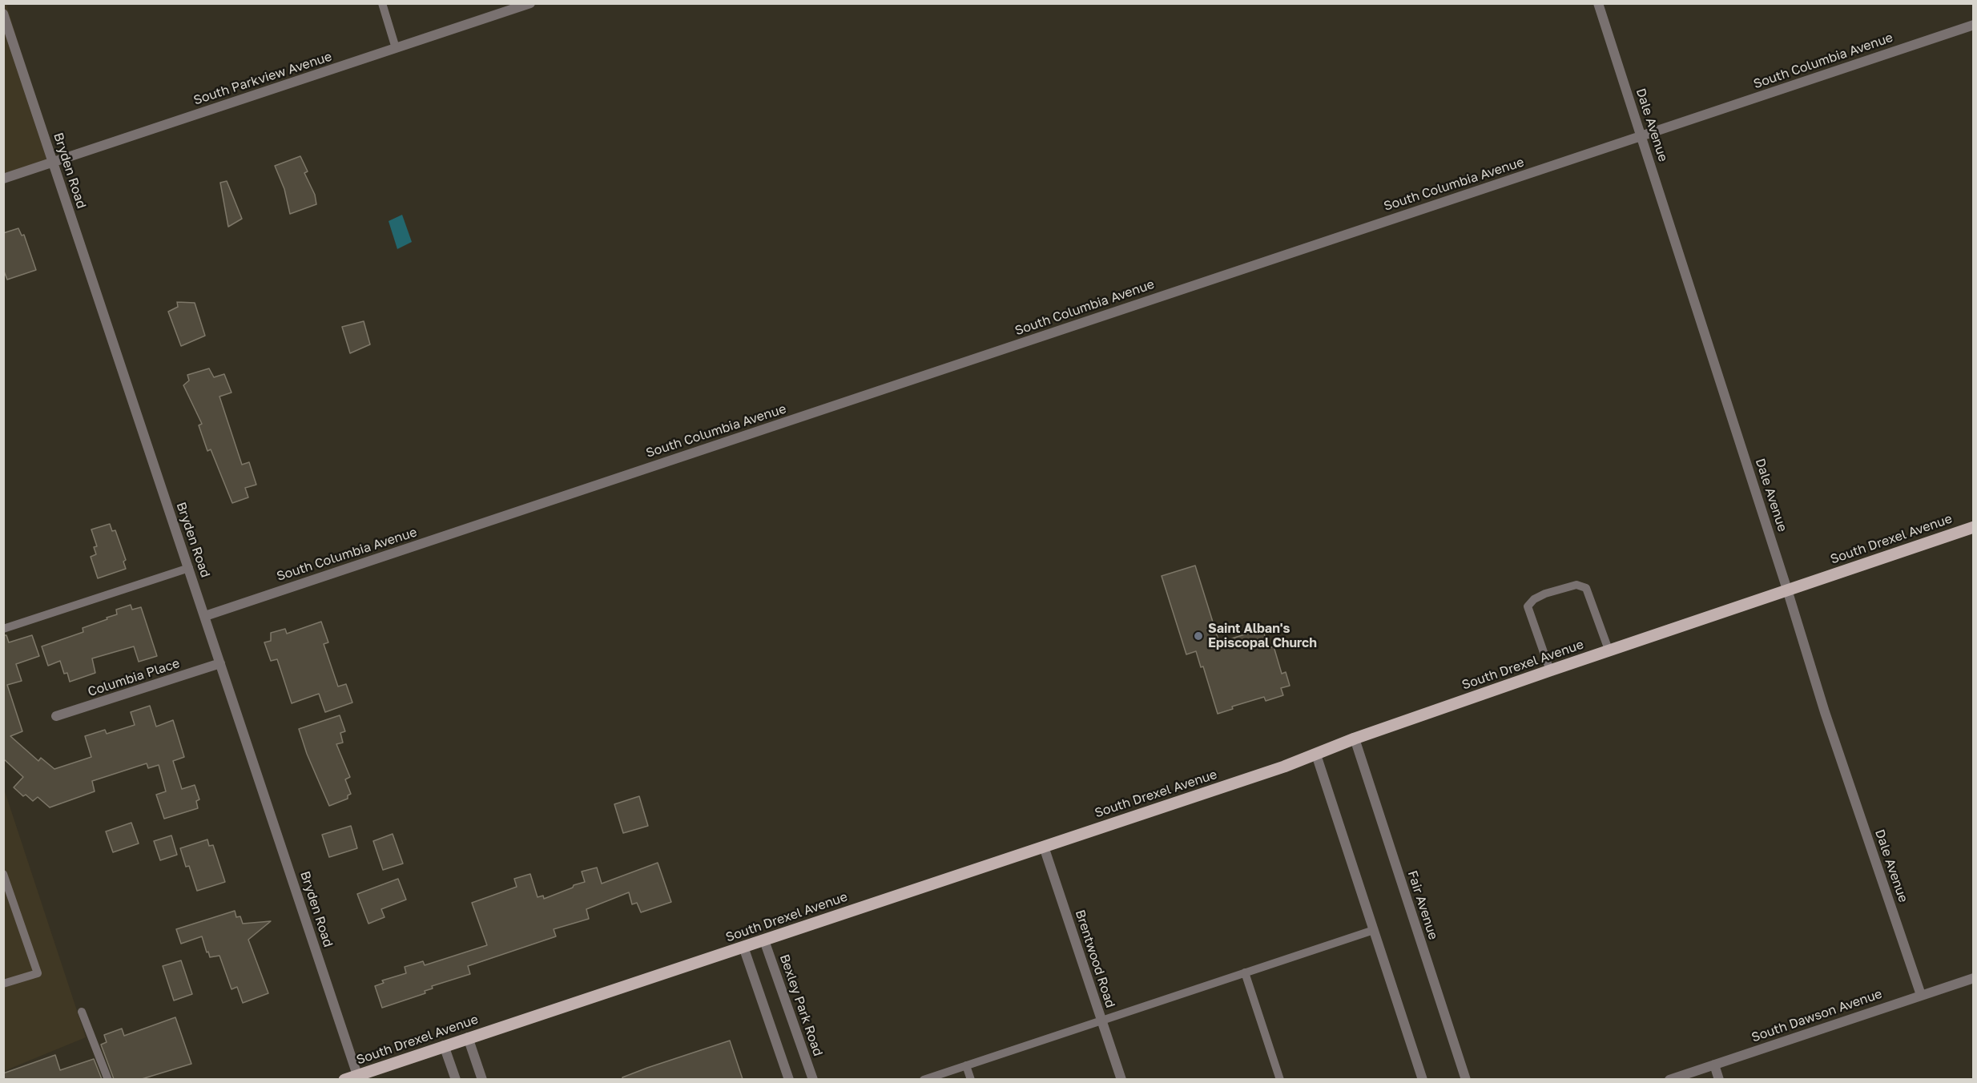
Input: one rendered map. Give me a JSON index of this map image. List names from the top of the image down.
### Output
{
  "streets": {
    "main road": ["South Drexel Avenue"],
    "street": [
      "South Columbia Avenue",
      "South Parkview Avenue",
      "Dale Avenue",
      "Bryden Road",
      "Columbia Place",
      "Fair Avenue",
      "Brentwood Road",
      "Bexley Park Road",
      "South Dawson Avenue"
    ]
  },
  "crossings": [
    ["South Columbia Avenue", "Dale Avenue"],
    ["South Columbia Avenue", "Bryden Road"],
    ["South Parkview Avenue", "Bryden Road"],
    ["Dale Avenue", "South Drexel Avenue"],
    ["Dale Avenue", "South Dawson Avenue"],
    ["Bryden Road", "South Drexel Avenue"],
    ["Bryden Road", "Columbia Place"],
    ["South Drexel Avenue", "Fair Avenue"],
    ["South Drexel Avenue", "Brentwood Road"],
    ["South Drexel Avenue", "Bexley Park Road"]
  ],
  "places": ["Saint Alban's Episcopal Church"]
}
